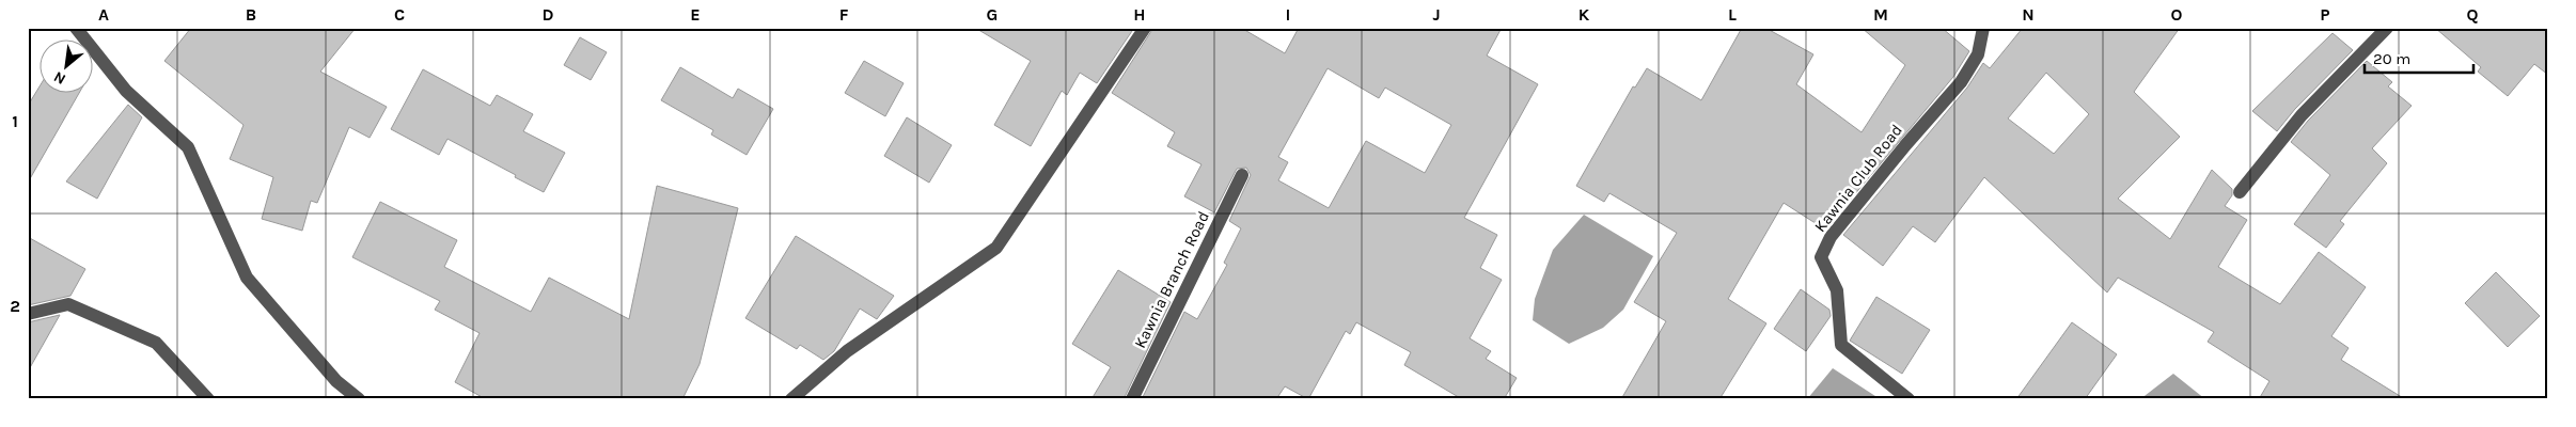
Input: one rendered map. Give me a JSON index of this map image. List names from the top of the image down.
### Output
{
  "streets": {
    "street": ["Kawnia Club Road", "Kawnia Branch Road"]
  },
  "scale_bar": "20 m",
  "north": "bottom left",
  "grid": {
    "columns": [
      "A",
      "B",
      "C",
      "D",
      "E",
      "F",
      "G",
      "H",
      "I",
      "J",
      "K",
      "L",
      "M",
      "N",
      "O",
      "P",
      "Q"
    ],
    "rows": ["1", "2"]
  }
}
